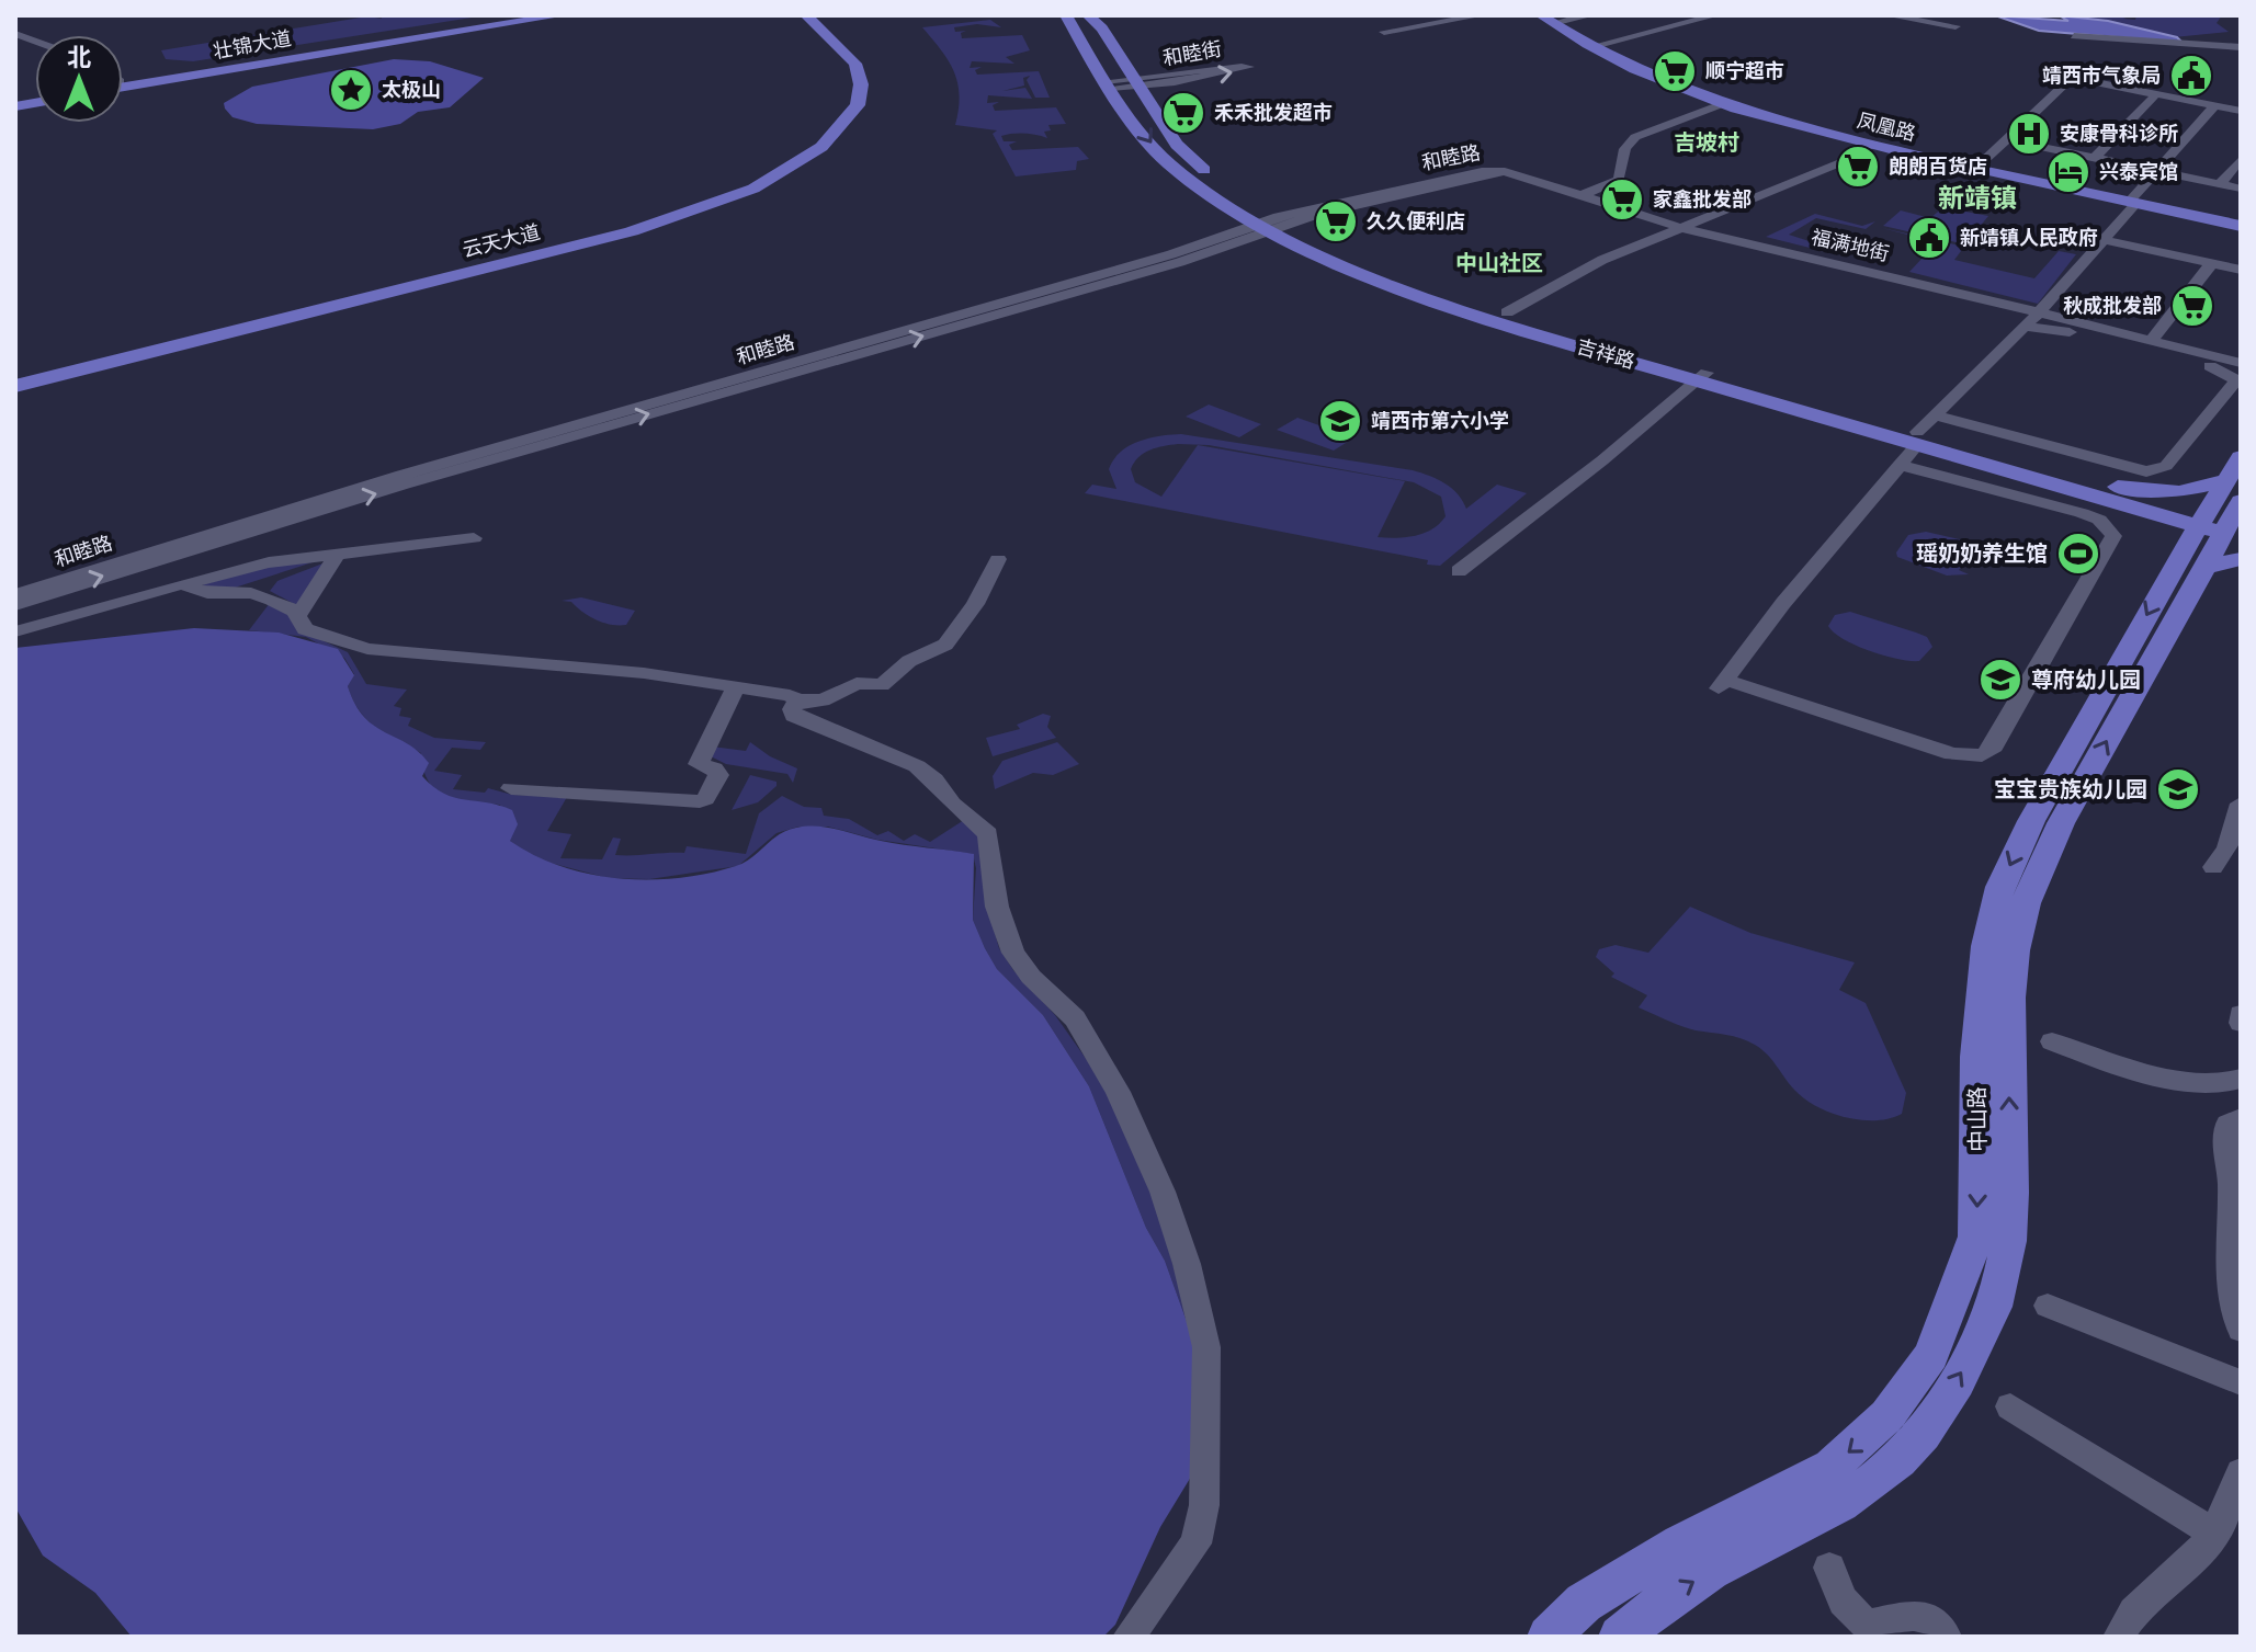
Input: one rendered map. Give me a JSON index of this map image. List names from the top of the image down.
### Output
{
  "streets": {
    "main road": [
      "壮锦大道",
      "凤凰路",
      "云天大道",
      "吉祥路",
      "中山路"
    ],
    "street": ["和睦街", "和睦路", "福满地街"]
  },
  "crossings": [
    ["和睦街", "吉祥路"],
    ["和睦路", "福满地街"],
    ["和睦路", "吉祥路"],
    ["吉祥路", "中山路"]
  ],
  "districts": ["吉坡村", "新靖镇", "中山社区"],
  "places": {
    "supermarket": [
      "顺宁超市",
      "禾禾批发超市",
      "朗朗百货店",
      "家鑫批发部",
      "久久便利店",
      "秋成批发部"
    ],
    "public building": ["靖西市气象局", "新靖镇人民政府"],
    "place": ["太极山"],
    "hospital": ["安康骨科诊所"],
    "hotel": ["兴泰宾馆"],
    "school or university": ["靖西市第六小学", "尊府幼儿园", "宝宝贵族幼儿园"],
    "sports": ["瑶奶奶养生馆"]
  },
  "north": "top"
}
